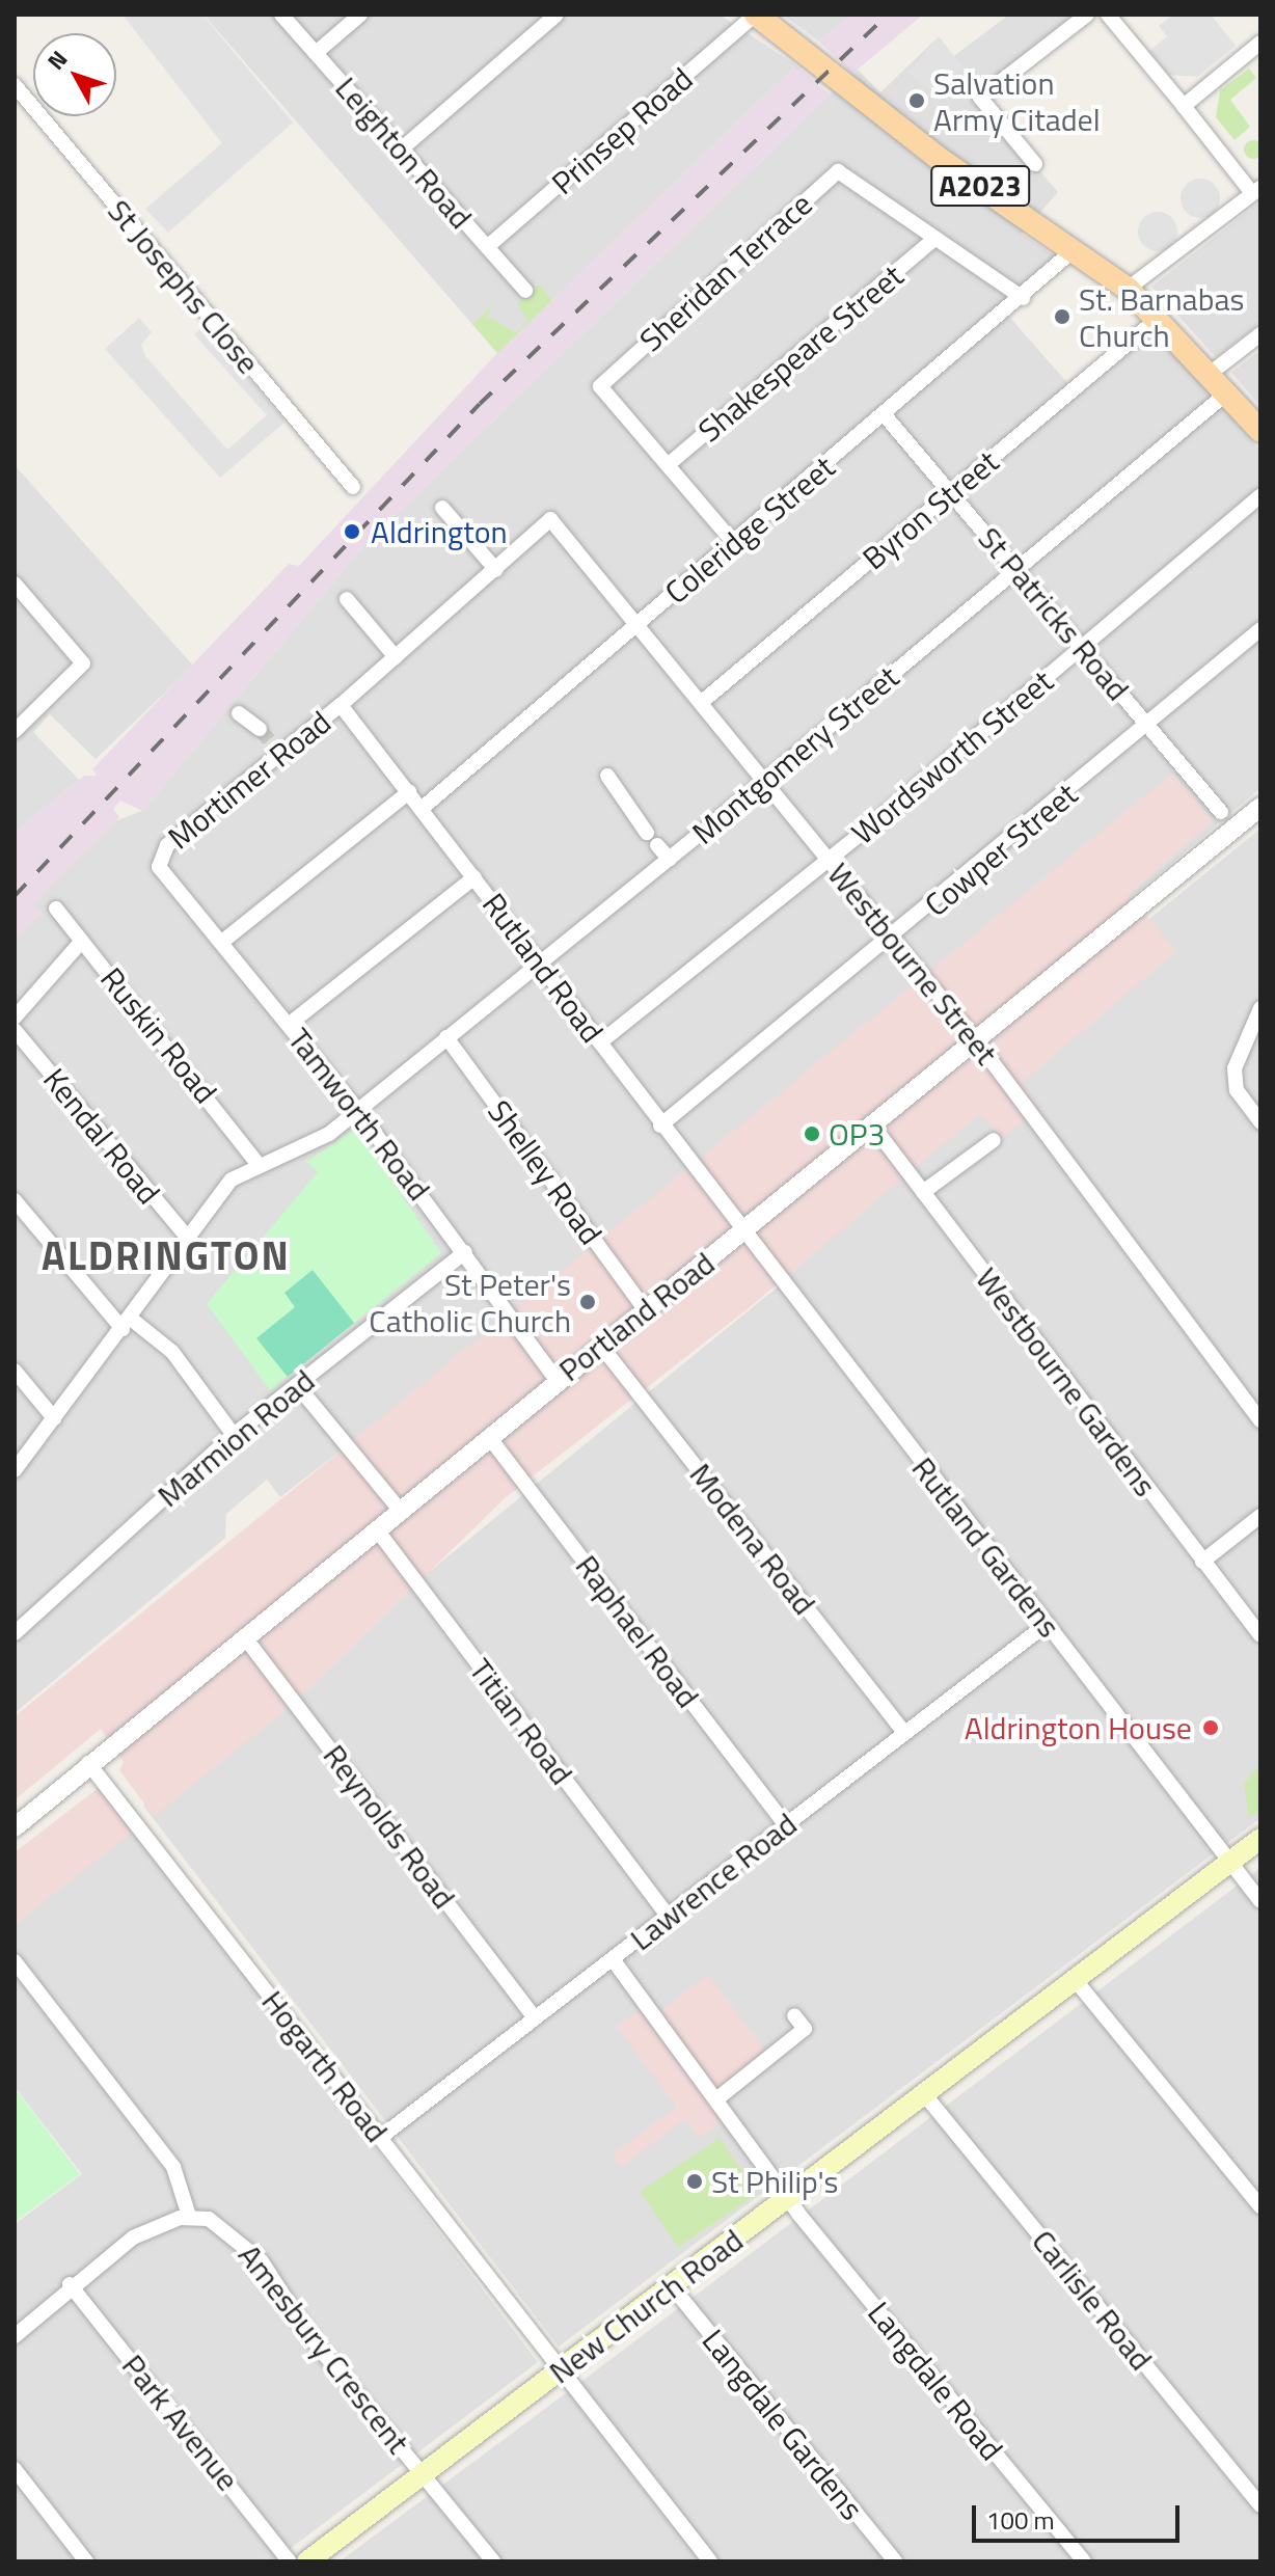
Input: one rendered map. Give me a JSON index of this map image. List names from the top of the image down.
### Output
{
  "streets": {
    "main road": ["A2023", "New Church Road"],
    "street": [
      "Prinsep Road",
      "Leighton Road",
      "Sheridan Terrace",
      "St Josephs Close",
      "Shakespeare Street",
      "Byron Street",
      "Coleridge Street",
      "St Patricks Road",
      "Montgomery Street",
      "Wordsworth Street",
      "Mortimer Road",
      "Cowper Street",
      "Westbourne Street",
      "Rutland Road",
      "Ruskin Road",
      "Tamworth Road",
      "Kendal Road",
      "Shelley Road",
      "Portland Road",
      "Westbourne Gardens",
      "Marmion Road",
      "Modena Road",
      "Rutland Gardens",
      "Raphael Road",
      "Titian Road",
      "Reynolds Road",
      "Lawrence Road",
      "Hogarth Road",
      "Carlisle Road",
      "Amesbury Crescent",
      "Langdale Road",
      "Park Avenue",
      "Langdale Gardens"
    ]
  },
  "crossings": [
    ["Prinsep Road", "Leighton Road"],
    ["Prinsep Road", "A2023"],
    ["A2023", "Byron Street"],
    ["A2023", "Coleridge Street"],
    ["A2023", "Montgomery Street"],
    ["Sheridan Terrace", "Shakespeare Street"],
    ["Sheridan Terrace", "Coleridge Street"],
    ["Byron Street", "St Patricks Road"],
    ["Byron Street", "Westbourne Street"],
    ["Coleridge Street", "St Patricks Road"],
    ["Coleridge Street", "Westbourne Street"],
    ["Coleridge Street", "Rutland Road"],
    ["St Patricks Road", "Montgomery Street"],
    ["St Patricks Road", "Wordsworth Street"],
    ["St Patricks Road", "Cowper Street"],
    ["Montgomery Street", "Westbourne Street"],
    ["Montgomery Street", "Rutland Road"],
    ["Montgomery Street", "Ruskin Road"],
    ["Montgomery Street", "Tamworth Road"],
    ["Montgomery Street", "Kendal Road"],
    ["Montgomery Street", "Shelley Road"],
    ["Wordsworth Street", "Westbourne Street"],
    ["Wordsworth Street", "Rutland Road"],
    ["Mortimer Road", "Westbourne Street"],
    ["Mortimer Road", "Rutland Road"],
    ["Mortimer Road", "Tamworth Road"],
    ["Cowper Street", "Westbourne Street"],
    ["Cowper Street", "Rutland Road"],
    ["Westbourne Street", "Portland Road"],
    ["Rutland Road", "Portland Road"],
    ["Rutland Road", "Rutland Gardens"],
    ["Tamworth Road", "Portland Road"],
    ["Tamworth Road", "Marmion Road"],
    ["Shelley Road", "Portland Road"],
    ["Portland Road", "Westbourne Gardens"],
    ["Portland Road", "Modena Road"],
    ["Portland Road", "Rutland Gardens"],
    ["Portland Road", "Raphael Road"],
    ["Portland Road", "Titian Road"],
    ["Portland Road", "Reynolds Road"],
    ["Portland Road", "Hogarth Road"],
    ["Modena Road", "Lawrence Road"],
    ["Rutland Gardens", "Lawrence Road"],
    ["Rutland Gardens", "New Church Road"],
    ["Raphael Road", "Lawrence Road"],
    ["Titian Road", "Lawrence Road"],
    ["Reynolds Road", "Lawrence Road"],
    ["Lawrence Road", "Hogarth Road"],
    ["Lawrence Road", "Langdale Road"],
    ["Hogarth Road", "New Church Road"],
    ["Carlisle Road", "New Church Road"],
    ["New Church Road", "Amesbury Crescent"],
    ["New Church Road", "Langdale Road"],
    ["New Church Road", "Langdale Gardens"]
  ],
  "districts": ["ALDRINGTON"],
  "places": [
    "Salvation Army Citadel",
    "St. Barnabas Church",
    "Aldrington",
    "OP3",
    "St Peter's Catholic Church",
    "Aldrington House",
    "St Philip's"
  ],
  "scale_bar": "100 m",
  "north": "top left"
}
